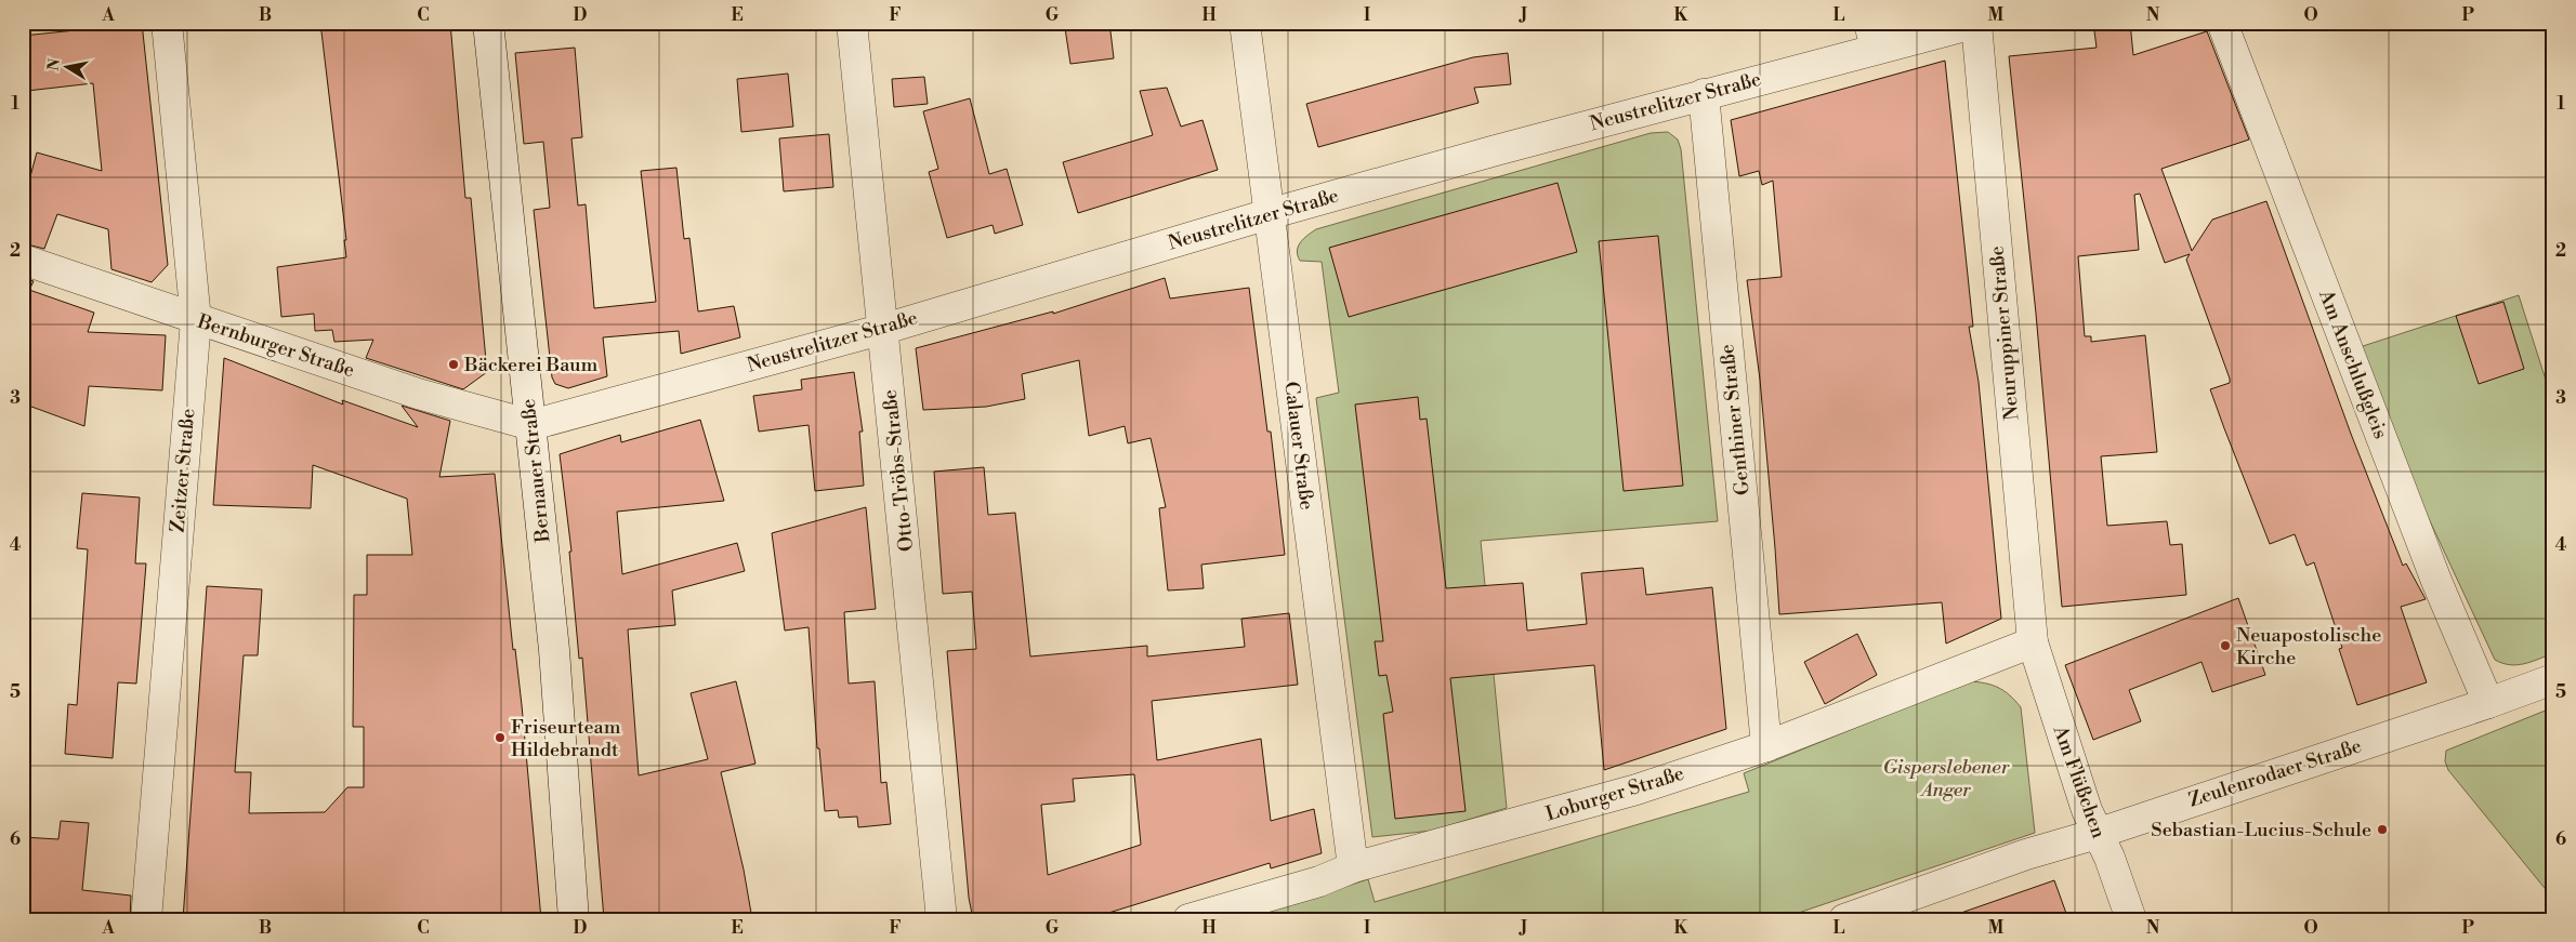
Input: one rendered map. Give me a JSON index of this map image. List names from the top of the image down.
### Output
{
  "streets": {
    "street": [
      "Neustrelitzer Straße",
      "Neuruppiner Straße",
      "Bernburger Straße",
      "Am Anschlußgleis",
      "Genthiner Straße",
      "Calauer Straße",
      "Zeitzer Straße",
      "Bernauer Straße",
      "Otto-Tröbs-Straße",
      "Zeulenrodaer Straße",
      "Am Flüßchen",
      "Loburger Straße"
    ]
  },
  "crossings": [
    ["Neustrelitzer Straße", "Neuruppiner Straße"],
    ["Neustrelitzer Straße", "Bernburger Straße"],
    ["Neustrelitzer Straße", "Genthiner Straße"],
    ["Neustrelitzer Straße", "Calauer Straße"],
    ["Neustrelitzer Straße", "Bernauer Straße"],
    ["Neustrelitzer Straße", "Otto-Tröbs-Straße"],
    ["Neuruppiner Straße", "Am Flüßchen"],
    ["Neuruppiner Straße", "Loburger Straße"],
    ["Bernburger Straße", "Zeitzer Straße"],
    ["Bernburger Straße", "Bernauer Straße"],
    ["Am Anschlußgleis", "Zeulenrodaer Straße"],
    ["Genthiner Straße", "Loburger Straße"],
    ["Calauer Straße", "Loburger Straße"],
    ["Zeulenrodaer Straße", "Am Flüßchen"],
    ["Am Flüßchen", "Loburger Straße"]
  ],
  "parks": ["Gisperslebener Anger"],
  "places": [
    "Bäckerei Baum",
    "Neuapostolische Kirche",
    "Friseurteam Hildebrandt",
    "Sebastian-Lucius-Schule"
  ],
  "north": "left",
  "grid": {
    "columns": [
      "A",
      "B",
      "C",
      "D",
      "E",
      "F",
      "G",
      "H",
      "I",
      "J",
      "K",
      "L",
      "M",
      "N",
      "O",
      "P"
    ],
    "rows": [
      "1",
      "2",
      "3",
      "4",
      "5",
      "6"
    ]
  }
}
